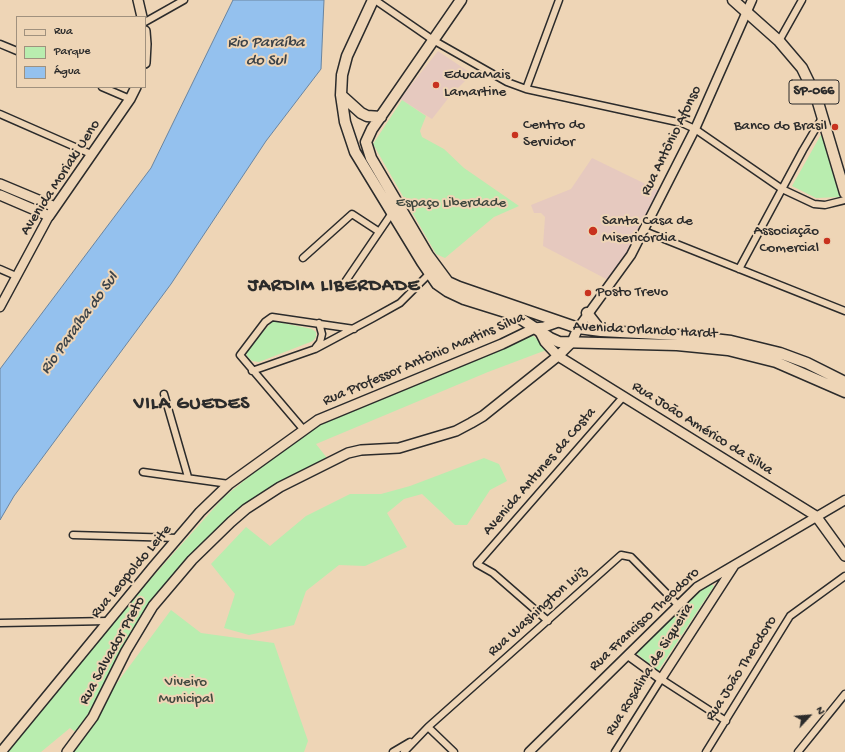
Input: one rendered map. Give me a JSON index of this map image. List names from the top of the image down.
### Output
{
  "streets": {
    "main road": [
      "SP-066",
      "Avenida Moriaki Ueno",
      "Avenida Orlando Hardt",
      "Rua Professor Antônio Martins Silva",
      "Rua João Américo da Silva",
      "Rua Leopoldo Leite",
      "Rua Salvador Preto"
    ],
    "street": [
      "Rua Antônio Afonso",
      "Avenida Antunes da Costa",
      "Rua Washington Luiz",
      "Rua Francisco Theodoro",
      "Rua João Theodoro",
      "Rua Rosalina de Siqueira"
    ]
  },
  "crossings": [
    ["SP-066", "Rua Antônio Afonso"],
    ["Rua Antônio Afonso", "Avenida Orlando Hardt"],
    ["Avenida Orlando Hardt", "Rua Professor Antônio Martins Silva"],
    ["Avenida Orlando Hardt", "Rua João Américo da Silva"],
    ["Avenida Orlando Hardt", "Rua Salvador Preto"],
    ["Rua Professor Antônio Martins Silva", "Rua João Américo da Silva"],
    ["Rua Professor Antônio Martins Silva", "Rua Leopoldo Leite"],
    ["Rua João Américo da Silva", "Avenida Antunes da Costa"],
    ["Rua João Américo da Silva", "Rua Francisco Theodoro"],
    ["Rua João Américo da Silva", "Rua Salvador Preto"],
    ["Avenida Antunes da Costa", "Rua Washington Luiz"],
    ["Rua Washington Luiz", "Rua Francisco Theodoro"],
    ["Rua Francisco Theodoro", "Rua Rosalina de Siqueira"]
  ],
  "districts": ["JARDIM LIBERDADE", "VILA GUEDES"],
  "water": ["Rio Paraíba do Sul"],
  "parks": ["Espaço Liberdade", "Viveiro Municipal"],
  "places": [
    "EducaMais Lamartine",
    "Banco do Brasil",
    "Centro do Servidor",
    "Santa Casa de Misericórdia",
    "Associação Comercial",
    "Posto Trevo"
  ],
  "legend": ["Rua", "Parque", "Água"],
  "north": "top right"
}
